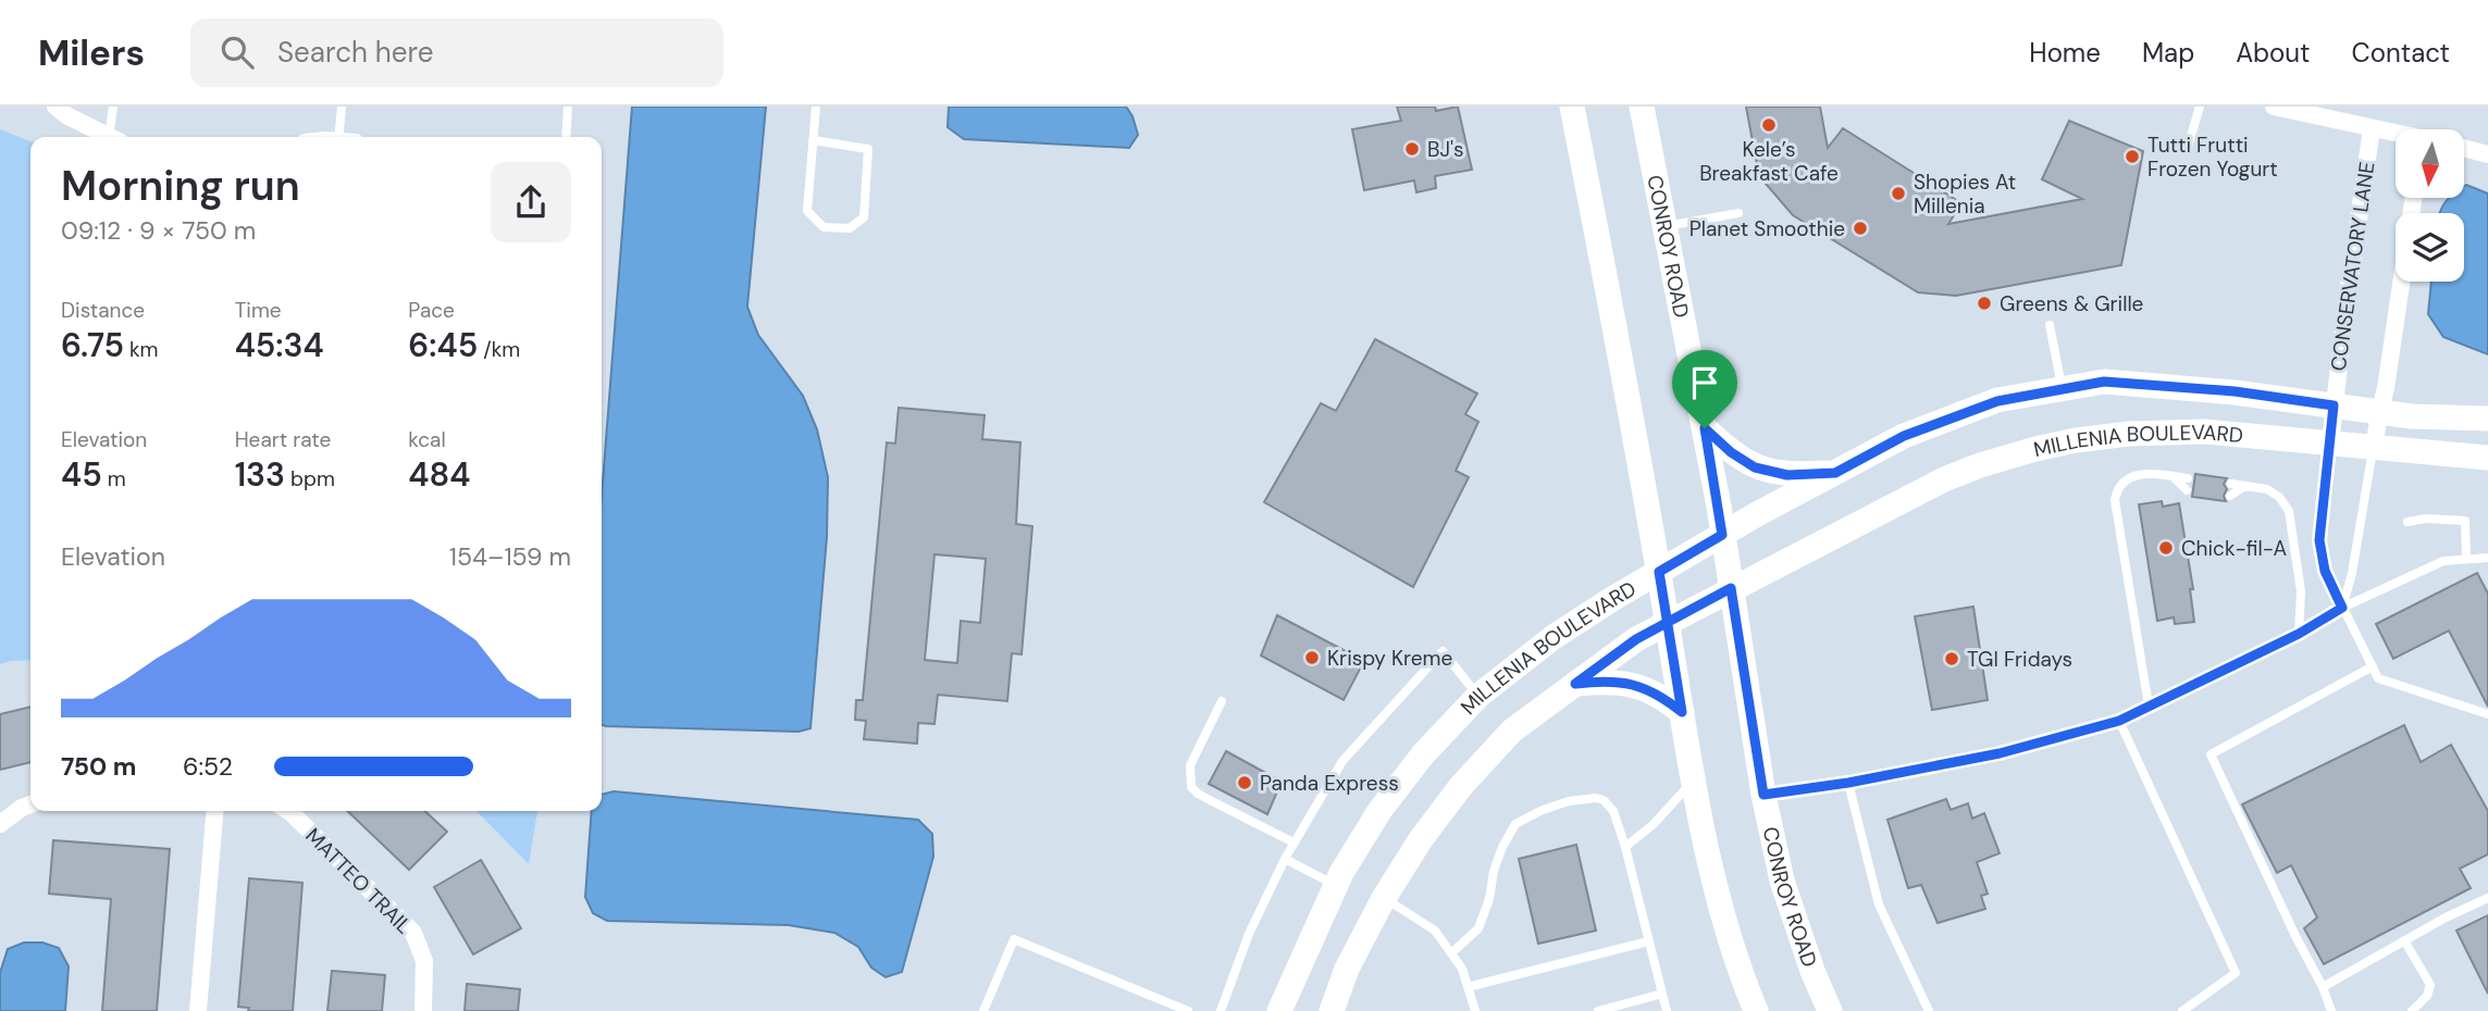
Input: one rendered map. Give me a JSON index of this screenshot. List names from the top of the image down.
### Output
{
  "streets": {
    "street": [
      "CONROY ROAD",
      "CONSERVATORY LANE",
      "MILLENIA BOULEVARD",
      "MATTEO TRAIL"
    ]
  },
  "crossings": [
    ["CONROY ROAD", "MILLENIA BOULEVARD"],
    ["CONSERVATORY LANE", "MILLENIA BOULEVARD"]
  ],
  "places": [
    "Kele’s Breakfast Cafe",
    "BJ's",
    "Tutti Frutti Frozen Yogurt",
    "Shopies At Millenia",
    "Planet Smoothie",
    "Greens & Grille",
    "Chick-fil-A",
    "Krispy Kreme",
    "TGI Fridays",
    "Panda Express"
  ],
  "north": "bottom",
  "page": {
    "header": "Milers",
    "search": "Search here",
    "nav": [
      "Home",
      "Map",
      "About",
      "Contact"
    ],
    "heading": ["Morning run", "09:12 · 9 × 750 m"],
    "stats": [
      ["Distance", "6.75 km"],
      ["Time", "45:34"],
      ["Pace", "6:45 /km"],
      ["Elevation", "45 m"],
      ["Heart rate", "133 bpm"],
      ["kcal", "484"]
    ],
    "chart": ["Elevation", "154–159 m"],
    "list": [
      {
        "name": "750 m",
        "note": "6:52"
      }
    ]
  }
}
